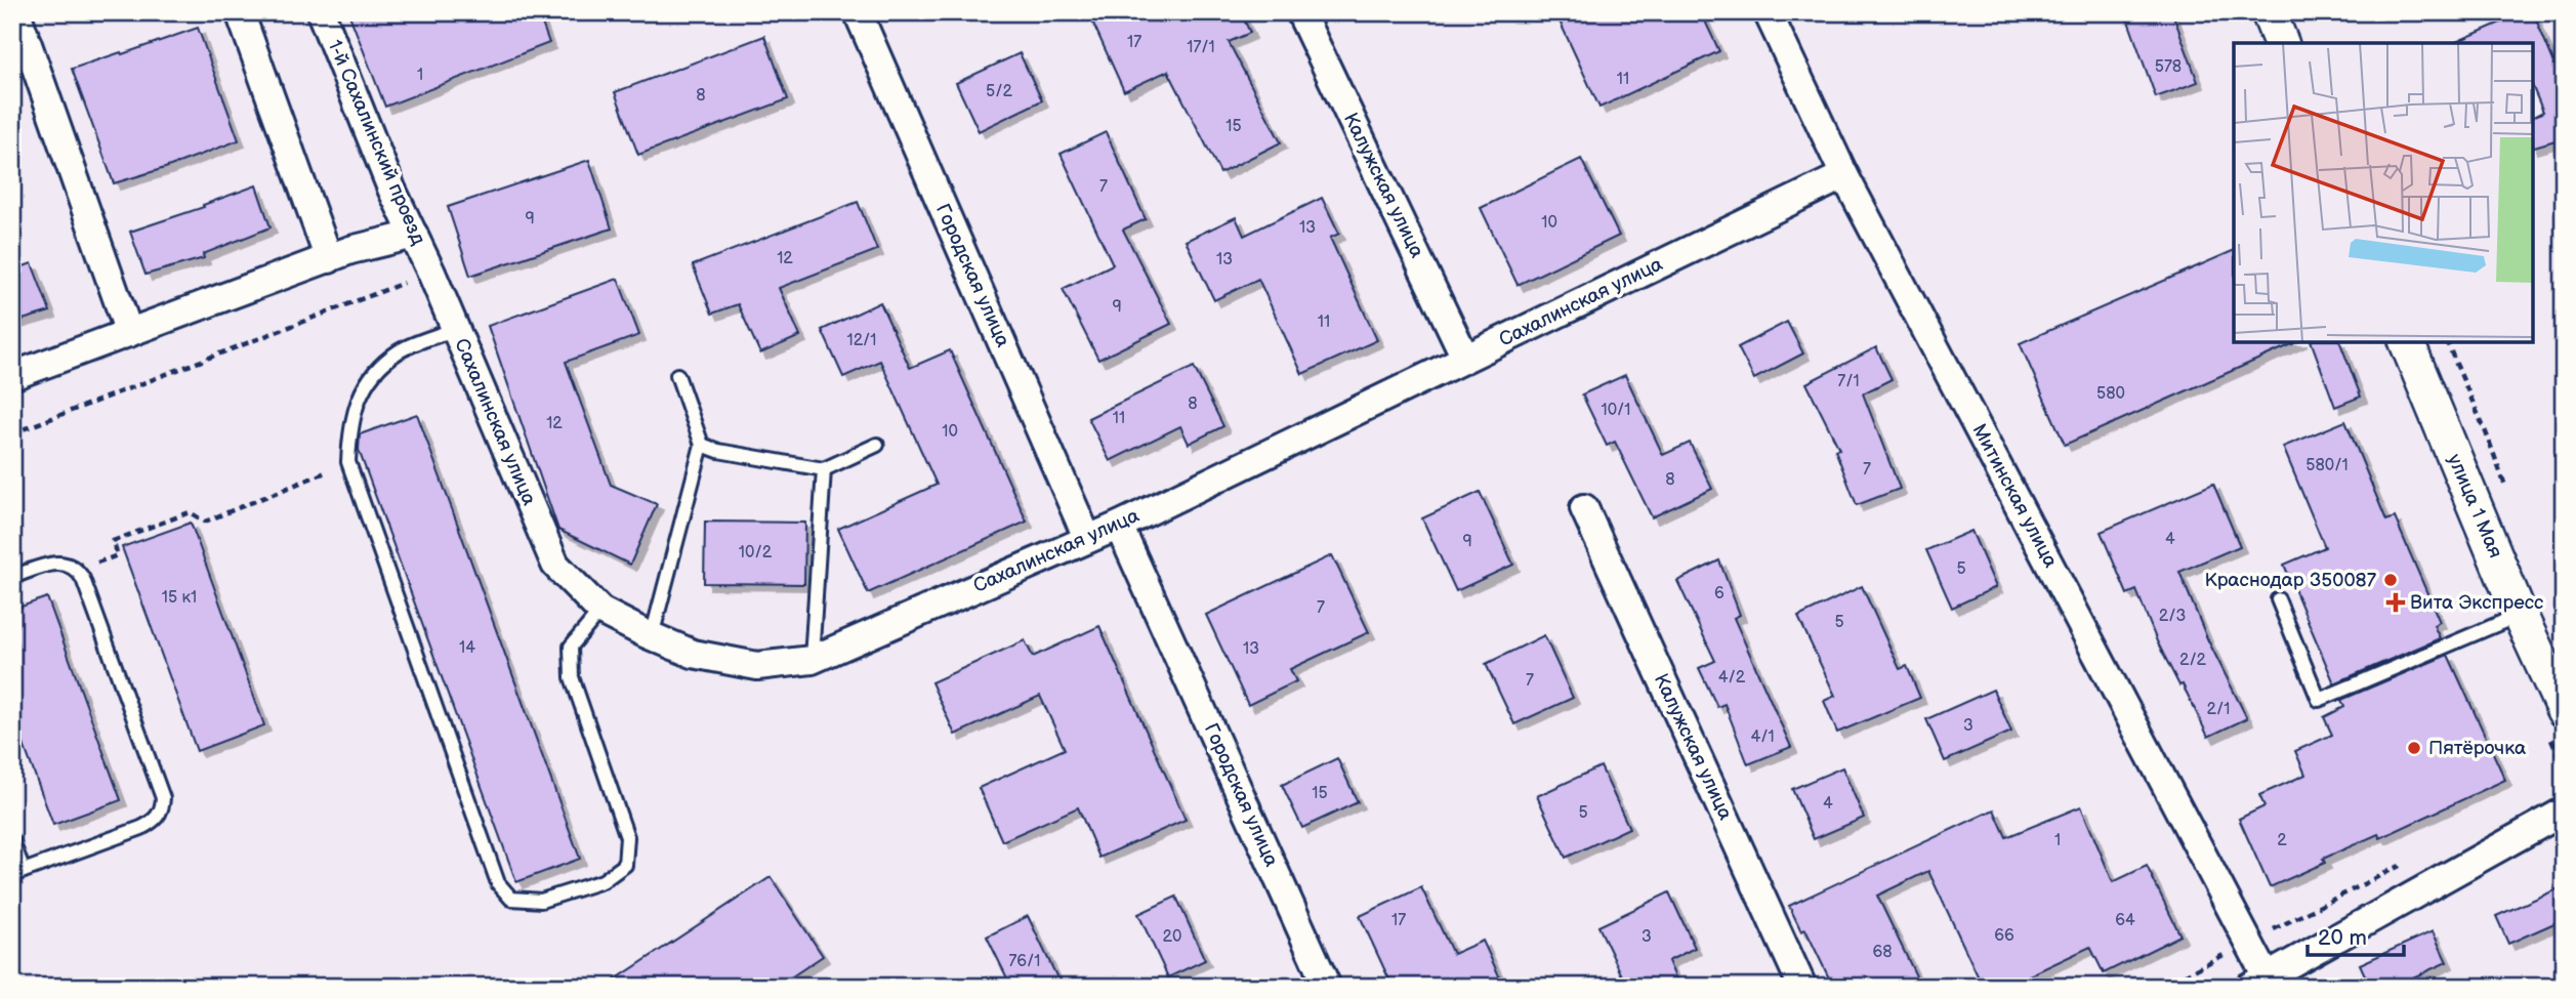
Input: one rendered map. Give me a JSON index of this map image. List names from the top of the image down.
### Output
{
  "streets": {
    "street": [
      "1-й Сахалинский проезд",
      "Калужская улица",
      "Городская улица",
      "Сахалинская улица",
      "Митинская улица",
      "улица 1 Мая"
    ]
  },
  "crossings": [
    ["1-й Сахалинский проезд", "Сахалинская улица"],
    ["Калужская улица", "Сахалинская улица"],
    ["Городская улица", "Сахалинская улица"],
    ["Сахалинская улица", "Митинская улица"]
  ],
  "places": {
    "other": ["Краснодар 350087", "Пятёрочка"],
    "health": ["Вита Экспресс"]
  },
  "house_numbers": [
    "17",
    "17/1",
    "578",
    "1",
    "11",
    "5/2",
    "8",
    "15",
    "7",
    "9",
    "10",
    "13",
    "12",
    "13",
    "9",
    "11",
    "12/1",
    "7/1",
    "580",
    "8",
    "10/1",
    "11",
    "12",
    "10",
    "580/1",
    "7",
    "8",
    "4",
    "9",
    "10/2",
    "5",
    "6",
    "15 к1",
    "7",
    "2/3",
    "5",
    "14",
    "13",
    "2/2",
    "4/2",
    "7",
    "2/1",
    "3",
    "4/1",
    "15",
    "4",
    "5",
    "1",
    "2",
    "17",
    "64",
    "66",
    "20",
    "3",
    "68",
    "76/1"
  ],
  "scale_bar": "20 m"
}
